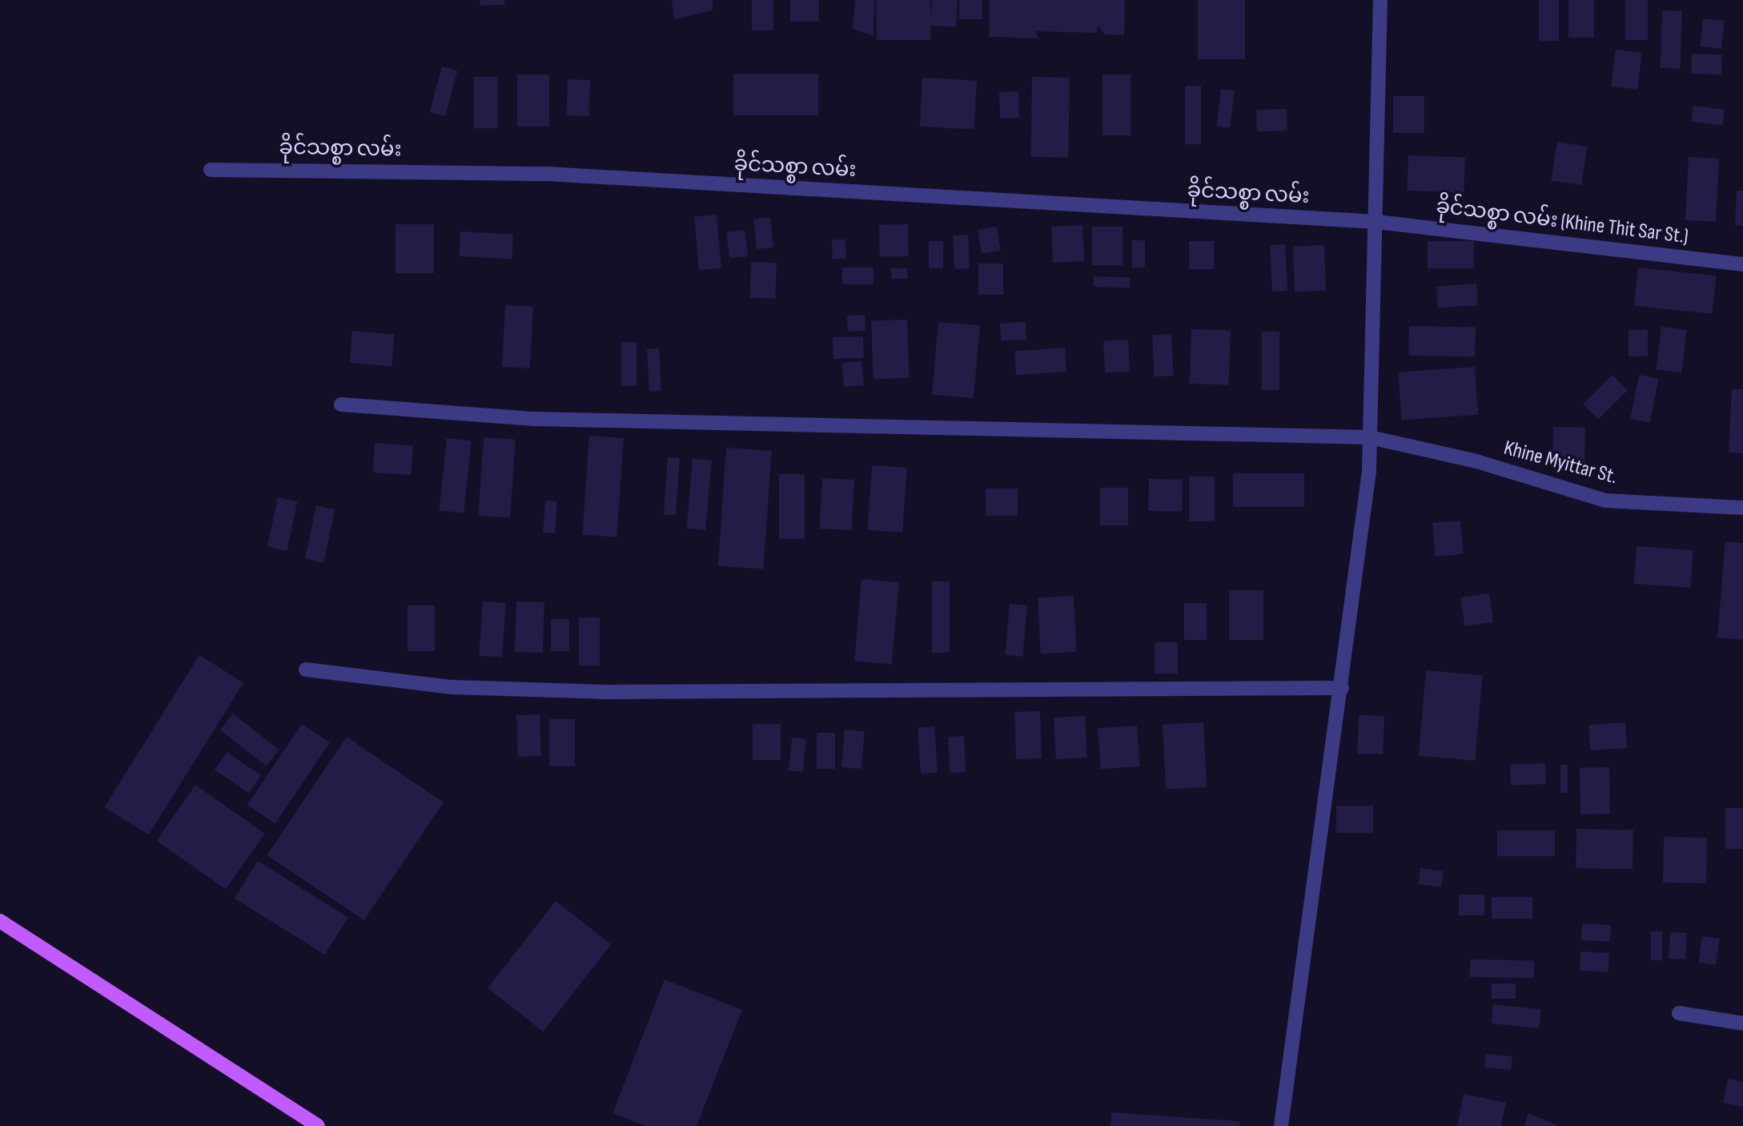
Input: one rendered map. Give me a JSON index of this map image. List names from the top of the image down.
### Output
{
  "streets": {
    "street": ["ခိုင်သစ္စာ လမ်း", "ခိုင်သစ္စာ လမ်း (Khine Thit Sar St.)", "Khine Myittar St."]
  },
  "crossings": [
    ["ခိုင်သစ္စာ လမ်း", "ခိုင်သစ္စာ လမ်း (Khine Thit Sar St.)"]
  ]
}
